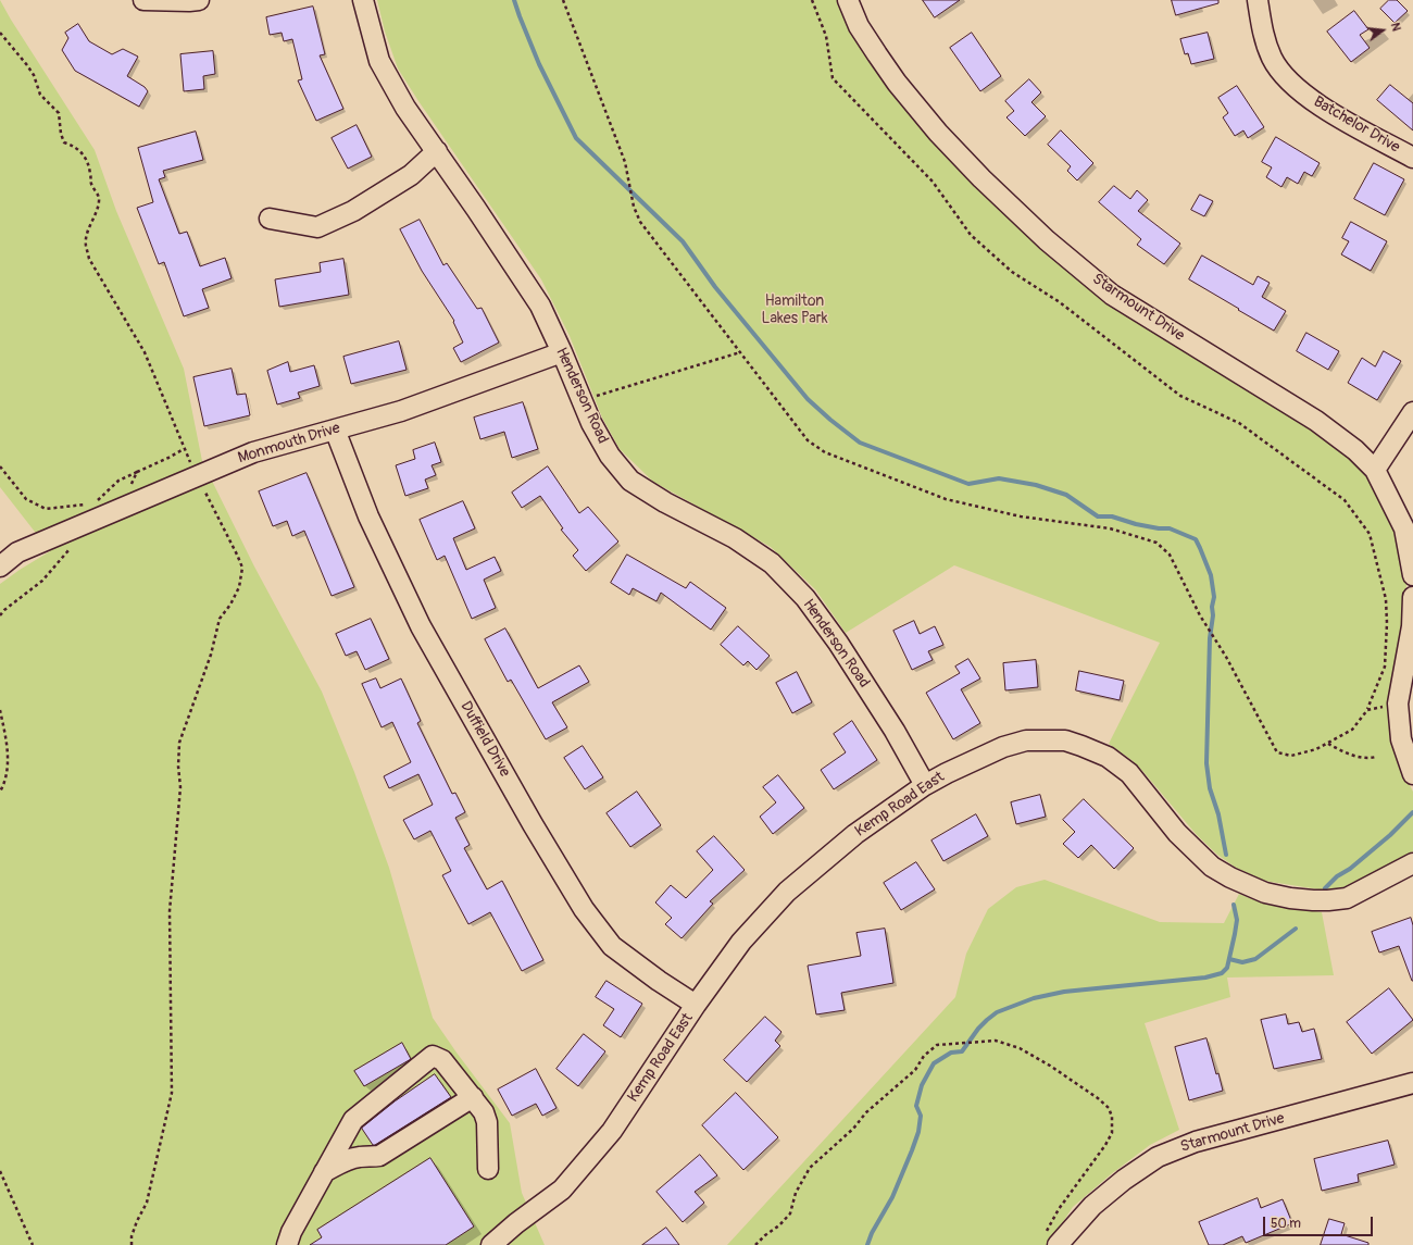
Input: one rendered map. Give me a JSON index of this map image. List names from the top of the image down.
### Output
{
  "streets": {
    "street": [
      "Batchelor Drive",
      "Starmount Drive",
      "Henderson Road",
      "Monmouth Drive",
      "Duffield Drive",
      "Kemp Road East"
    ]
  },
  "crossings": [
    ["Henderson Road", "Monmouth Drive"],
    ["Henderson Road", "Kemp Road East"],
    ["Monmouth Drive", "Duffield Drive"],
    ["Duffield Drive", "Kemp Road East"]
  ],
  "parks": ["Hamilton Lakes Park"],
  "scale_bar": "50 m",
  "north": "right"
}
